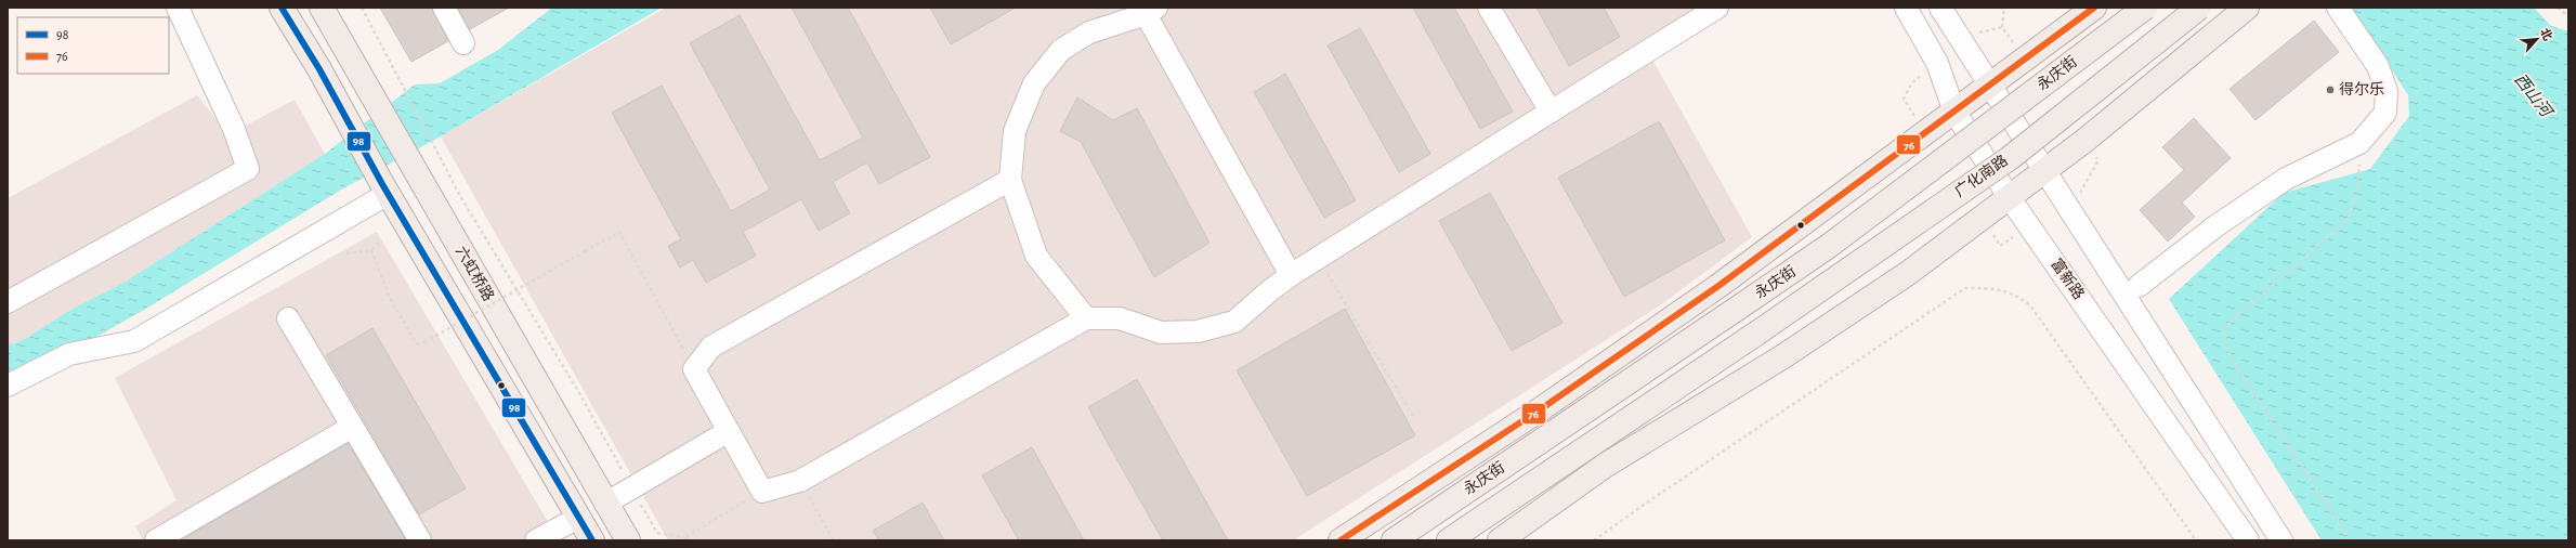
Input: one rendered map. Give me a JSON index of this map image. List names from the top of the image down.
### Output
{
  "streets": {
    "main road": ["永庆街", "广化南路", "六虹桥路"],
    "street": ["富新路"]
  },
  "crossings": [
    ["永庆街", "广化南路"]
  ],
  "water": ["西山河"],
  "places": ["得尔乐"],
  "lines": ["transit line 98", "transit line 76"],
  "legend": ["98", "76"],
  "north": "top right"
}
